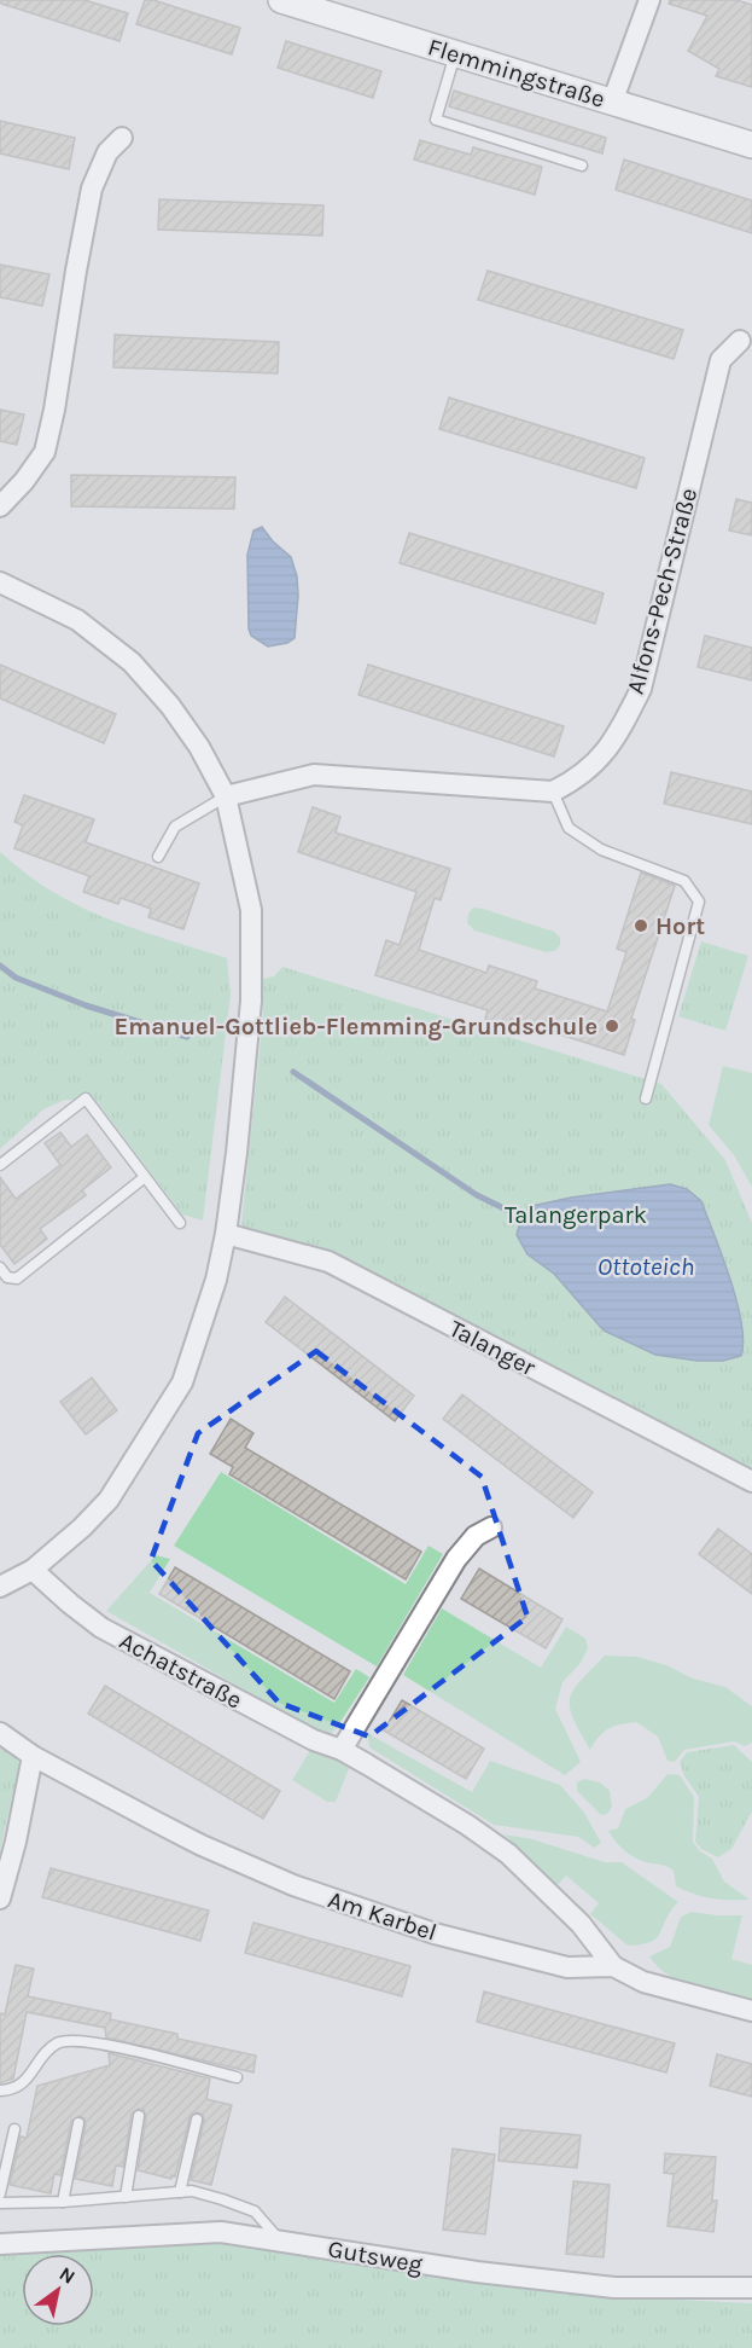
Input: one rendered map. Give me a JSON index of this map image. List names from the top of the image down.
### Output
{
  "streets": {
    "street": [
      "Flemmingstraße",
      "Alfons-Pech-Straße",
      "Talanger",
      "Achatstraße",
      "Am Karbel",
      "Gutsweg"
    ]
  },
  "crossings": [
    ["Achatstraße", "Am Karbel"]
  ],
  "water": ["Ottoteich"],
  "parks": ["Talangerpark"],
  "places": ["Hort", "Emanuel-Gottlieb-Flemming-Grundschule"],
  "north": "top right"
}
